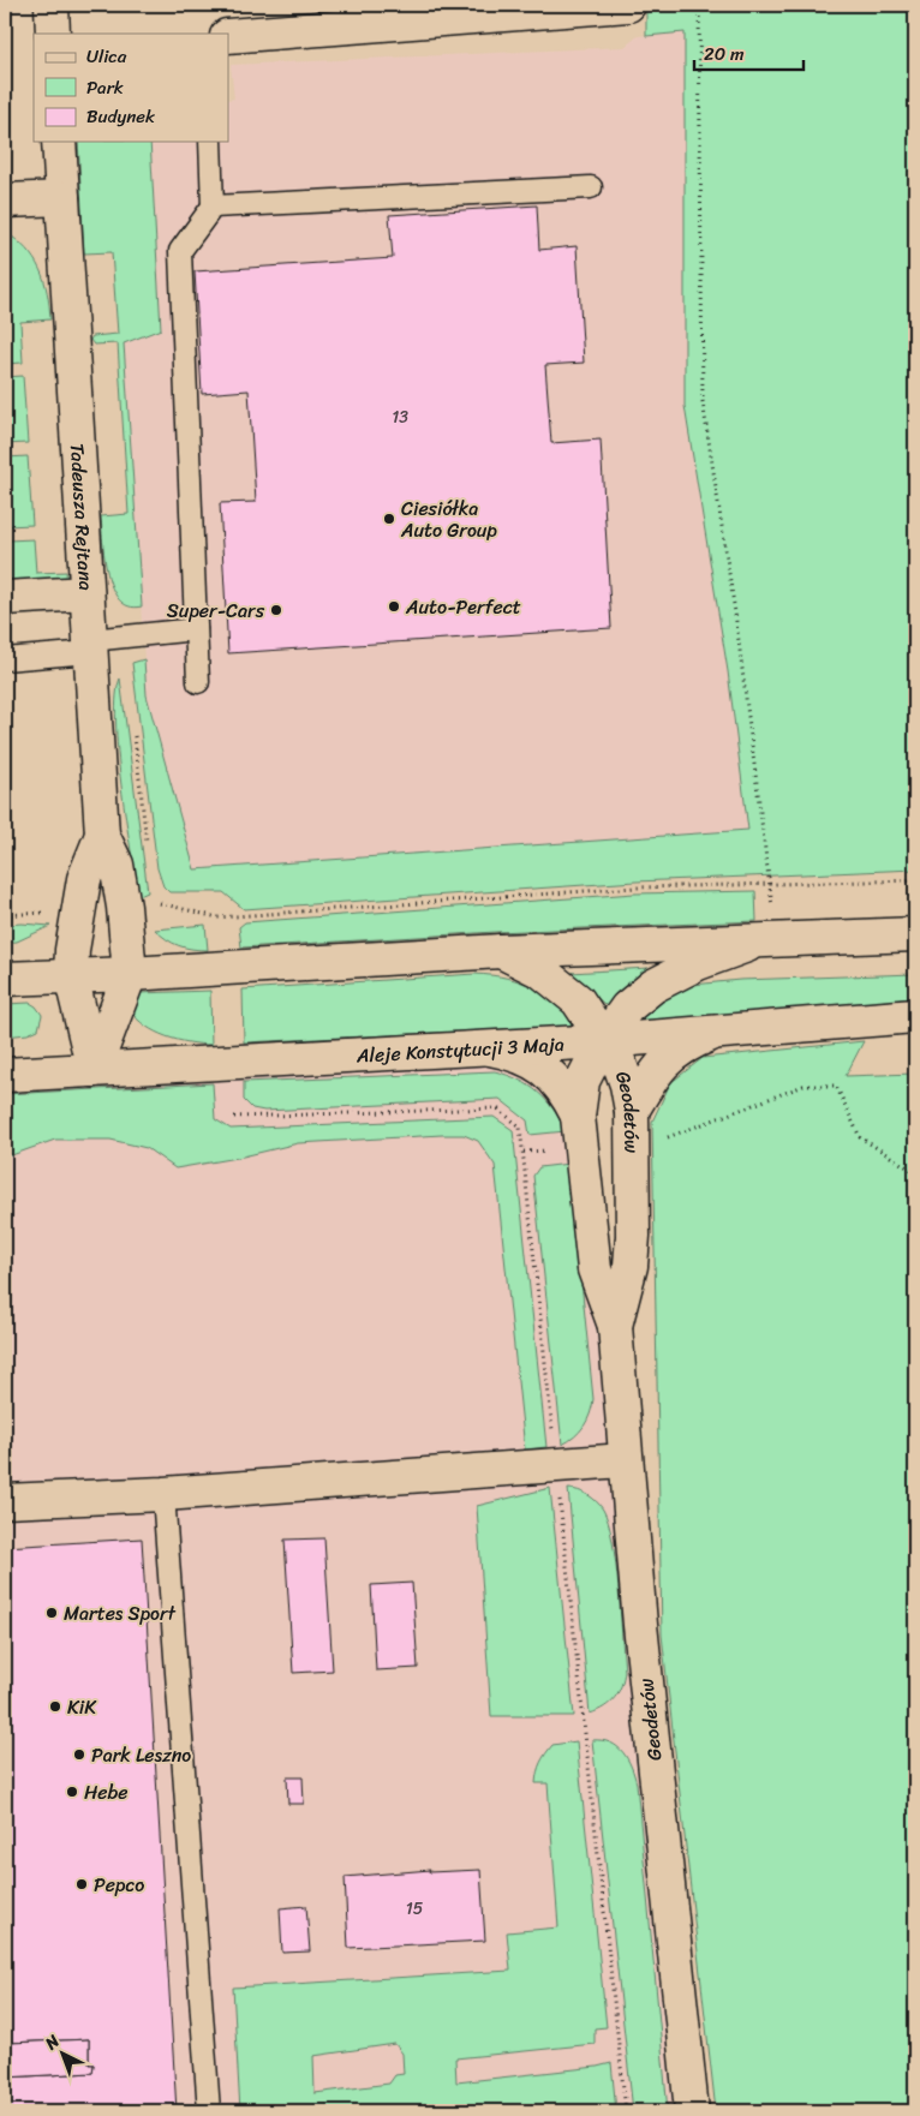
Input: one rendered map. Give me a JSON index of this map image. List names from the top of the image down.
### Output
{
  "streets": {
    "street": ["Tadeusza Rejtana", "Aleje Konstytucji 3 Maja", "Geodetów"]
  },
  "crossings": [
    ["Tadeusza Rejtana", "Aleje Konstytucji 3 Maja"],
    ["Aleje Konstytucji 3 Maja", "Geodetów"]
  ],
  "places": [
    "Ciesiółka Auto Group",
    "Auto-Perfect",
    "Super-Cars",
    "Martes Sport",
    "KiK",
    "Park Leszno",
    "Hebe",
    "Pepco"
  ],
  "house_numbers": ["13", "15"],
  "legend": ["Ulica", "Park", "Budynek"],
  "scale_bar": "20 m",
  "north": "top left"
}
